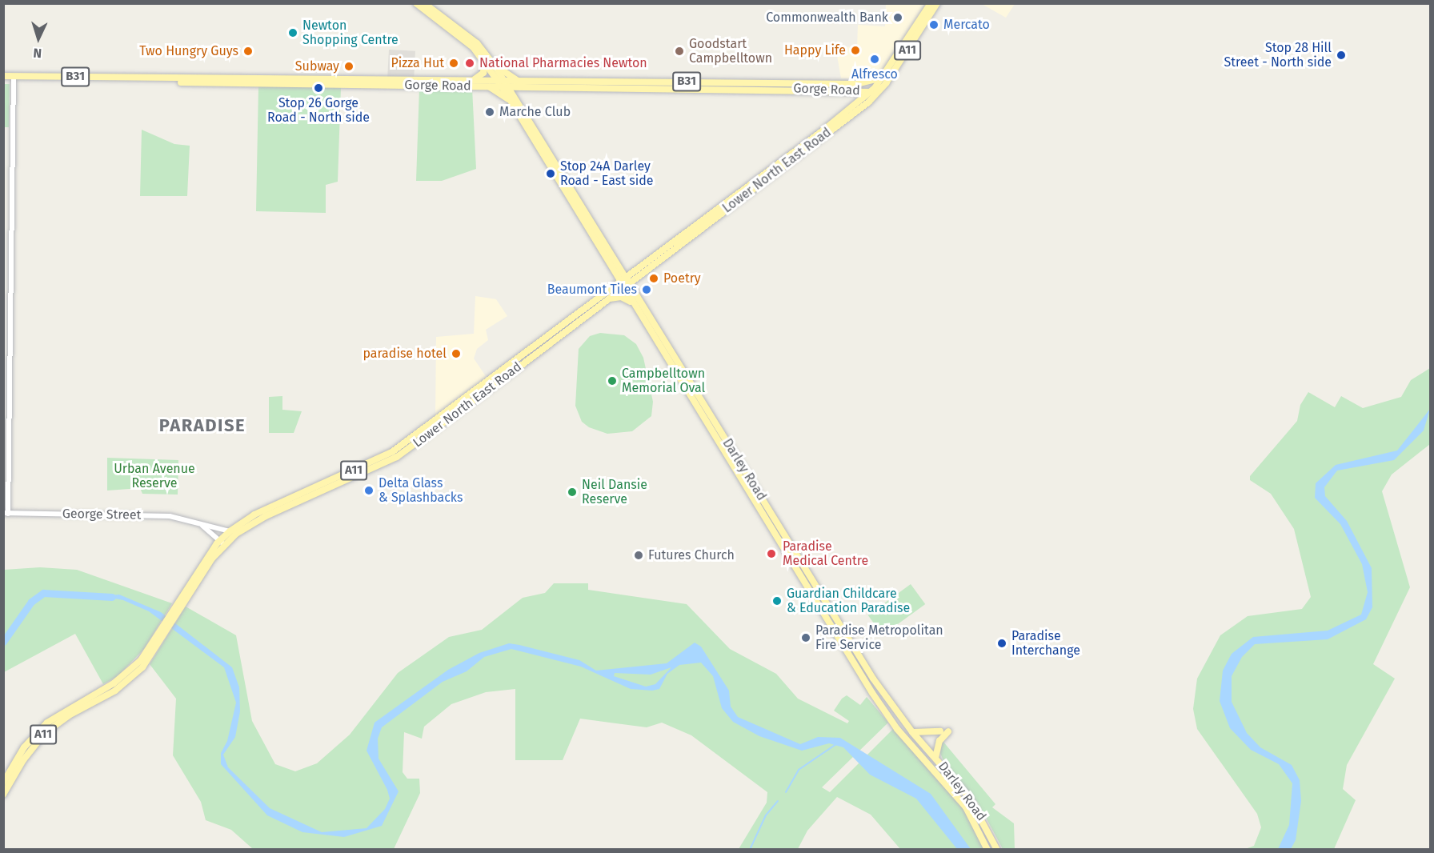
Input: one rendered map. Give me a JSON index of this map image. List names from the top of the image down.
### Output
{
  "streets": {
    "main road": [
      "A11",
      "B31",
      "Gorge Road",
      "Lower North East Road",
      "Darley Road"
    ],
    "street": ["George Street"]
  },
  "crossings": [
    ["Gorge Road", "Lower North East Road"],
    ["Gorge Road", "Darley Road"],
    ["Lower North East Road", "Darley Road"],
    ["Lower North East Road", "George Street"]
  ],
  "districts": ["PARADISE"],
  "parks": ["Urban Avenue Reserve"],
  "places": [
    "Commonwealth Bank",
    "Mercato",
    "Newton Shopping Centre",
    "Happy Life",
    "Two Hungry Guys",
    "Goodstart Campbelltown",
    "Stop 28 Hill Street - North side",
    "Alfresco",
    "Pizza Hut",
    "National Pharmacies Newton",
    "Subway",
    "Stop 26 Gorge Road - North side",
    "Marche Club",
    "Stop 24A Darley Road - East side",
    "Poetry",
    "Beaumont Tiles",
    "paradise hotel",
    "Campbelltown Memorial Oval",
    "Delta Glass & Splashbacks",
    "Neil Dansie Reserve",
    "Paradise Medical Centre",
    "Futures Church",
    "Guardian Childcare & Education Paradise",
    "Paradise Metropolitan Fire Service",
    "Paradise Interchange"
  ],
  "north": "bottom"
}
